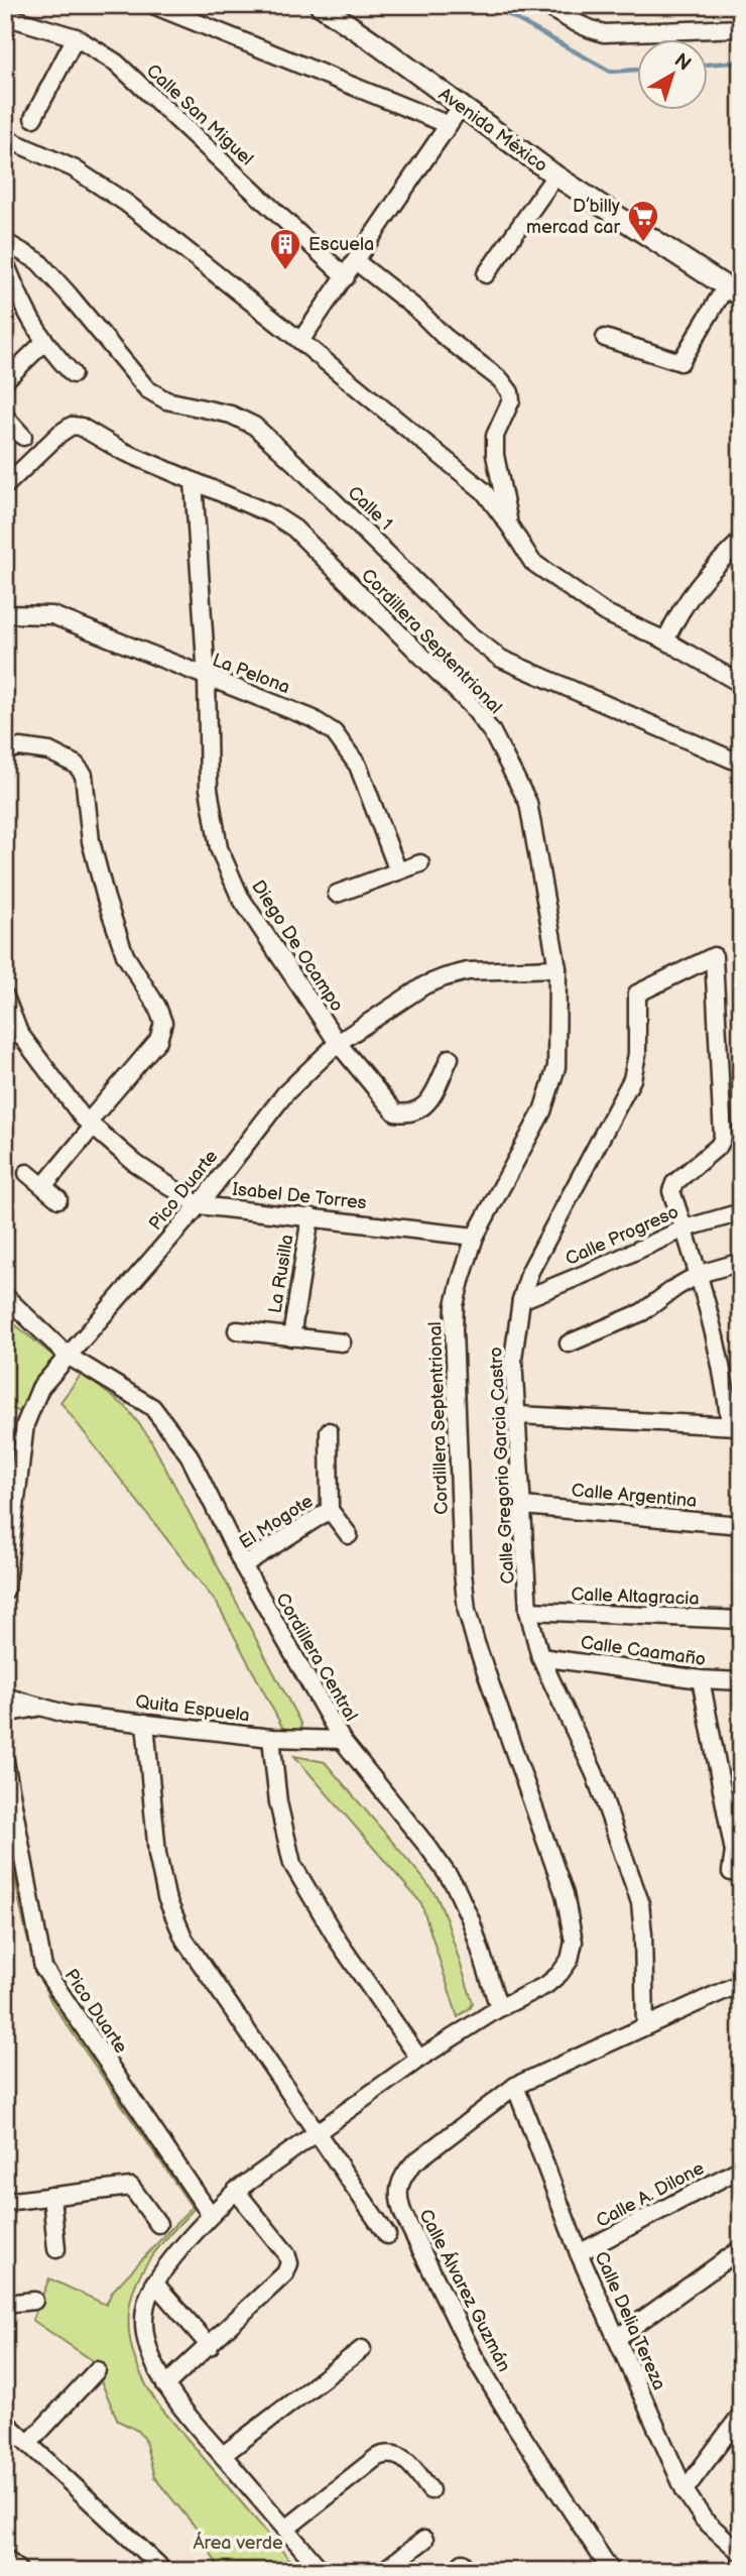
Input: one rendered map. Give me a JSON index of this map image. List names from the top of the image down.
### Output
{
  "streets": {
    "street": [
      "Calle San Miguel",
      "Avenida México",
      "Calle 1",
      "Cordillera Septentrional",
      "La Pelona",
      "Diego De Ocampo",
      "Pico Duarte",
      "Isabel De Torres",
      "Calle Progreso",
      "La Rusilla",
      "Calle Gregorio Garcia Castro",
      "Calle Argentina",
      "El Mogote",
      "Calle Altagracia",
      "Calle Caamaño",
      "Cordillera Central",
      "Quita Espuela",
      "Calle A. Dilone",
      "Calle Álvarez Guzmán",
      "Calle Delia Tereza"
    ]
  },
  "crossings": [
    ["Cordillera Septentrional", "Diego De Ocampo"],
    ["Cordillera Septentrional", "Pico Duarte"],
    ["Cordillera Septentrional", "Isabel De Torres"],
    ["Cordillera Septentrional", "Cordillera Central"],
    ["La Pelona", "Diego De Ocampo"],
    ["Diego De Ocampo", "Pico Duarte"],
    ["Pico Duarte", "Isabel De Torres"],
    ["Pico Duarte", "Cordillera Central"],
    ["Isabel De Torres", "La Rusilla"],
    ["Calle Progreso", "Calle Gregorio Garcia Castro"],
    ["Calle Gregorio Garcia Castro", "Calle Argentina"],
    ["Calle Gregorio Garcia Castro", "Calle Altagracia"],
    ["Calle Gregorio Garcia Castro", "Calle Caamaño"],
    ["Calle Gregorio Garcia Castro", "Calle Álvarez Guzmán"],
    ["El Mogote", "Cordillera Central"],
    ["Cordillera Central", "Quita Espuela"],
    ["Calle A. Dilone", "Calle Delia Tereza"],
    ["Calle Álvarez Guzmán", "Calle Delia Tereza"]
  ],
  "parks": ["Área verde"],
  "places": {
    "supermarket": ["D’billy mercad car"],
    "building": ["Escuela"]
  },
  "north": "top right"
}
